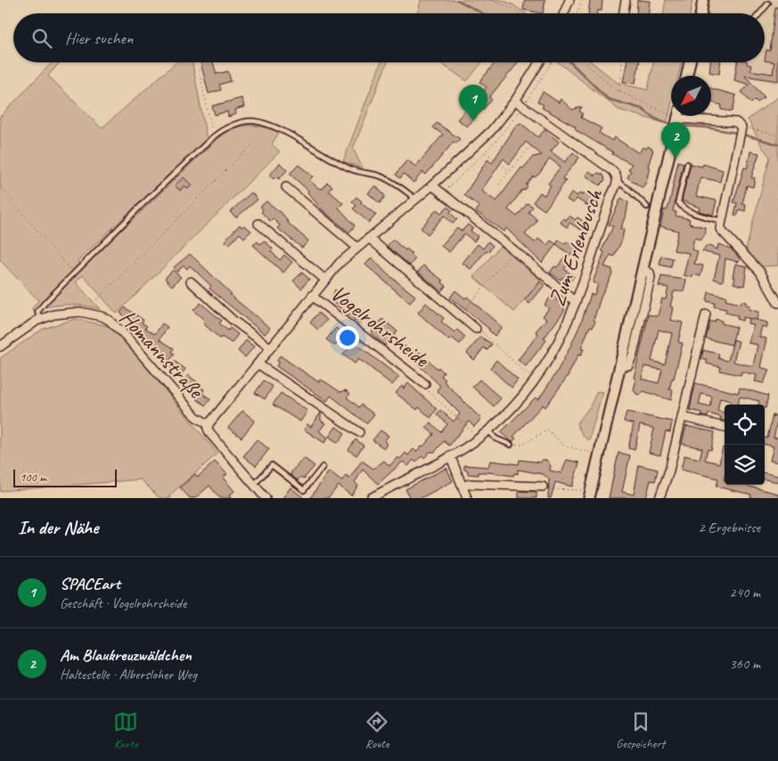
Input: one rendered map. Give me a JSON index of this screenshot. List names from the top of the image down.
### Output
{
  "streets": {
    "street": ["Zum Erlenbusch", "Vogelrohrsheide", "Homannstraße"]
  },
  "crossings": [
    ["Zum Erlenbusch", "Vogelrohrsheide"],
    ["Vogelrohrsheide", "Homannstraße"]
  ],
  "scale_bar": "100 m",
  "north": "bottom left",
  "page": {
    "search": "Hier suchen",
    "pins": ["1", "2"],
    "scale": "100 m",
    "heading": ["In der Nähe", "2 Ergebnisse"],
    "list": [
      {
        "mark": "1",
        "name": "SPACEart",
        "note": "Geschäft · Vogelrohrsheide",
        "value": "240 m"
      },
      {
        "mark": "2",
        "name": "Am Blaukreuzwäldchen",
        "note": "Haltestelle · Albersloher Weg",
        "value": "360 m"
      }
    ],
    "nav": ["Karte", "Route", "Gespeichert"]
  }
}
